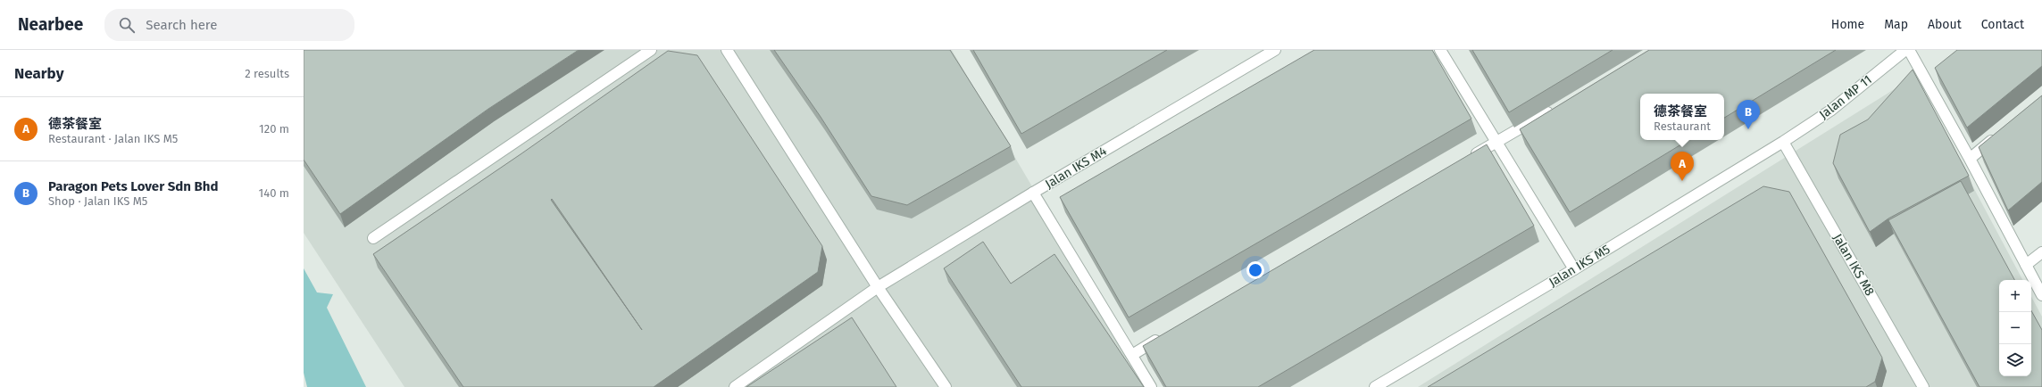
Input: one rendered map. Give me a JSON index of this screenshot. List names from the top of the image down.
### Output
{
  "streets": {
    "street": [
      "Jalan MP 11",
      "Jalan IKS M4",
      "Jalan IKS M8",
      "Jalan IKS M5"
    ]
  },
  "crossings": [
    ["Jalan MP 11", "Jalan IKS M8"],
    ["Jalan MP 11", "Jalan IKS M5"],
    ["Jalan IKS M8", "Jalan IKS M5"]
  ],
  "page": {
    "header": "Nearbee",
    "search": "Search here",
    "nav": [
      "Home",
      "Map",
      "About",
      "Contact"
    ],
    "heading": ["Nearby", "2 results"],
    "popup": ["德茶餐室", "Restaurant"],
    "list": [
      {
        "mark": "A",
        "name": "德茶餐室",
        "note": "Restaurant · Jalan IKS M5",
        "value": "120 m"
      },
      {
        "mark": "B",
        "name": "Paragon Pets Lover Sdn Bhd",
        "note": "Shop · Jalan IKS M5",
        "value": "140 m"
      }
    ],
    "pins": ["B", "A"],
    "map_buttons": ["+", "−"]
  }
}
